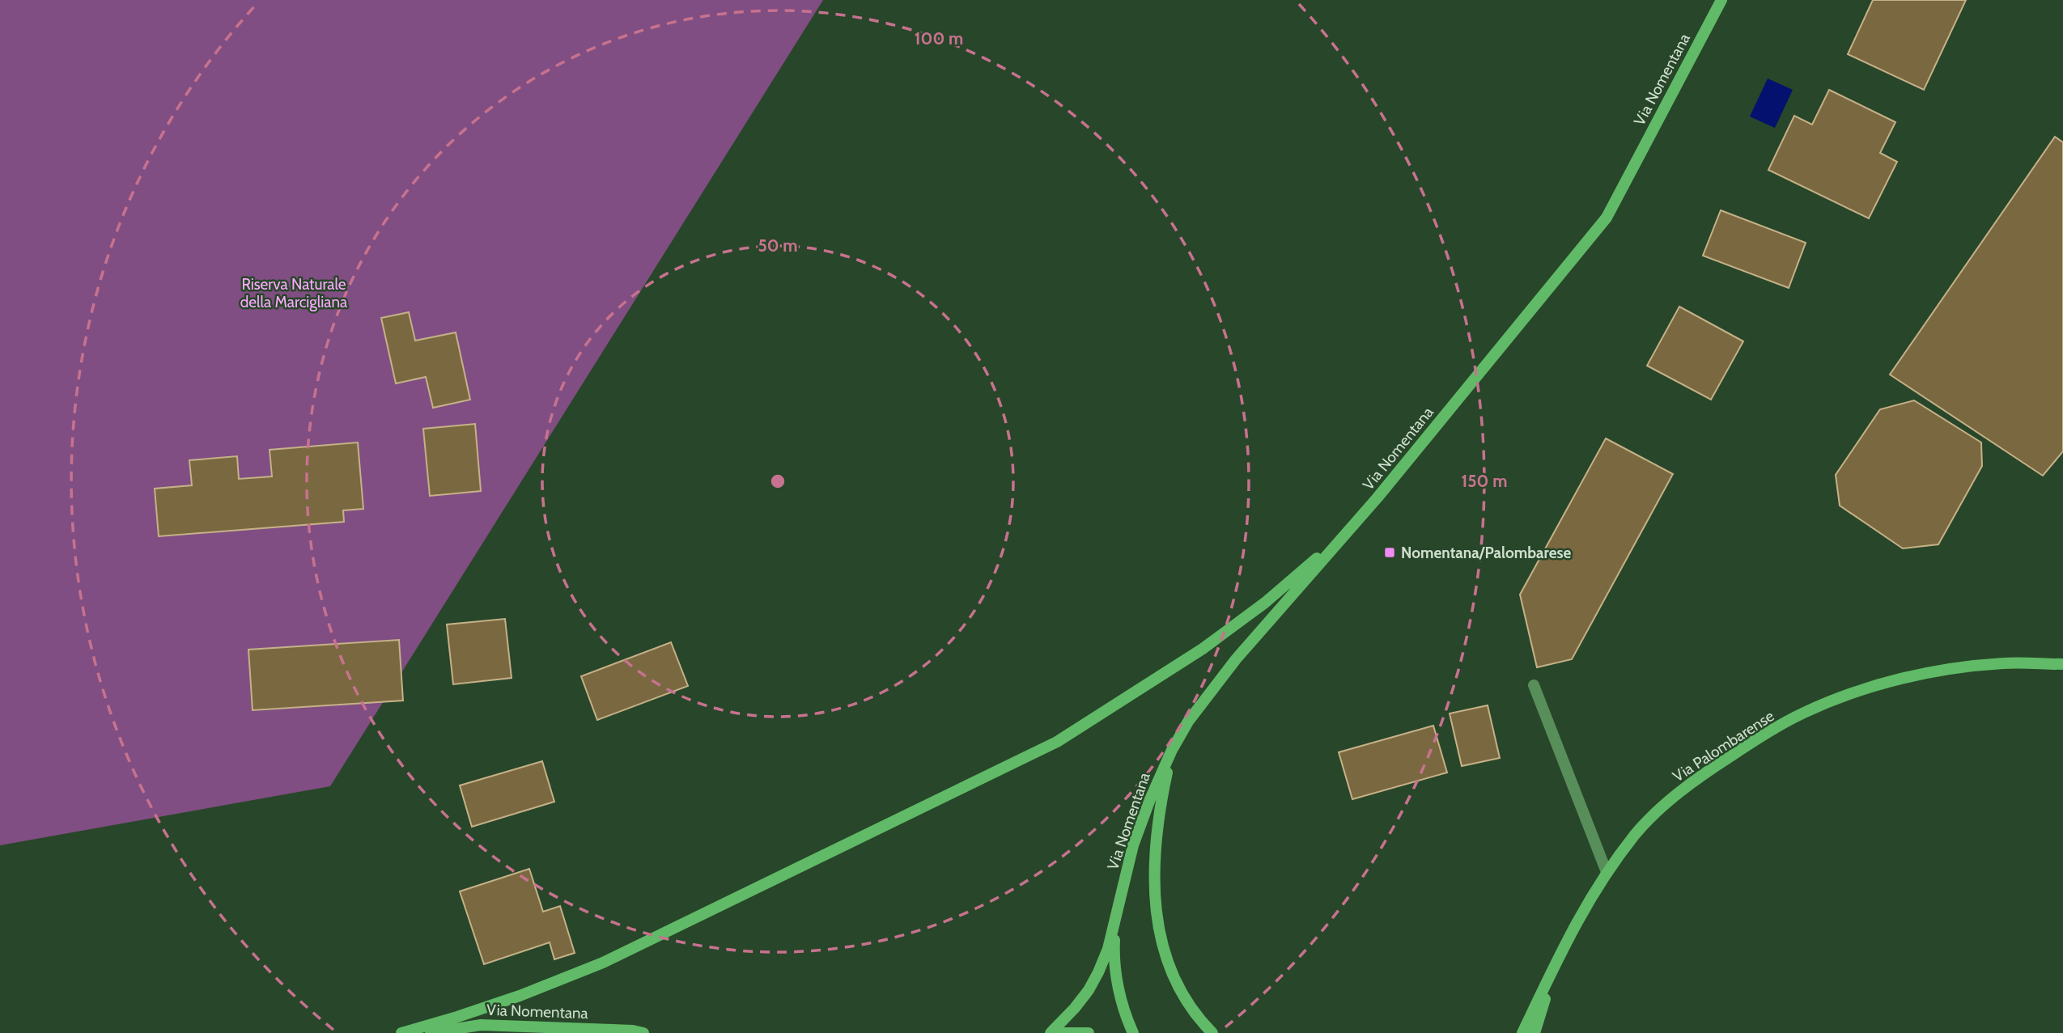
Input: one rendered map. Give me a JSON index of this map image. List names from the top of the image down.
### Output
{
  "streets": {
    "street": ["Via Nomentana", "Via Palombarense"]
  },
  "parks": ["Riserva Naturale della Marcigliana"],
  "places": {
    "transit": ["Nomentana/Palombarese"]
  },
  "rings": ["100 m", "50 m", "150 m"]
}
